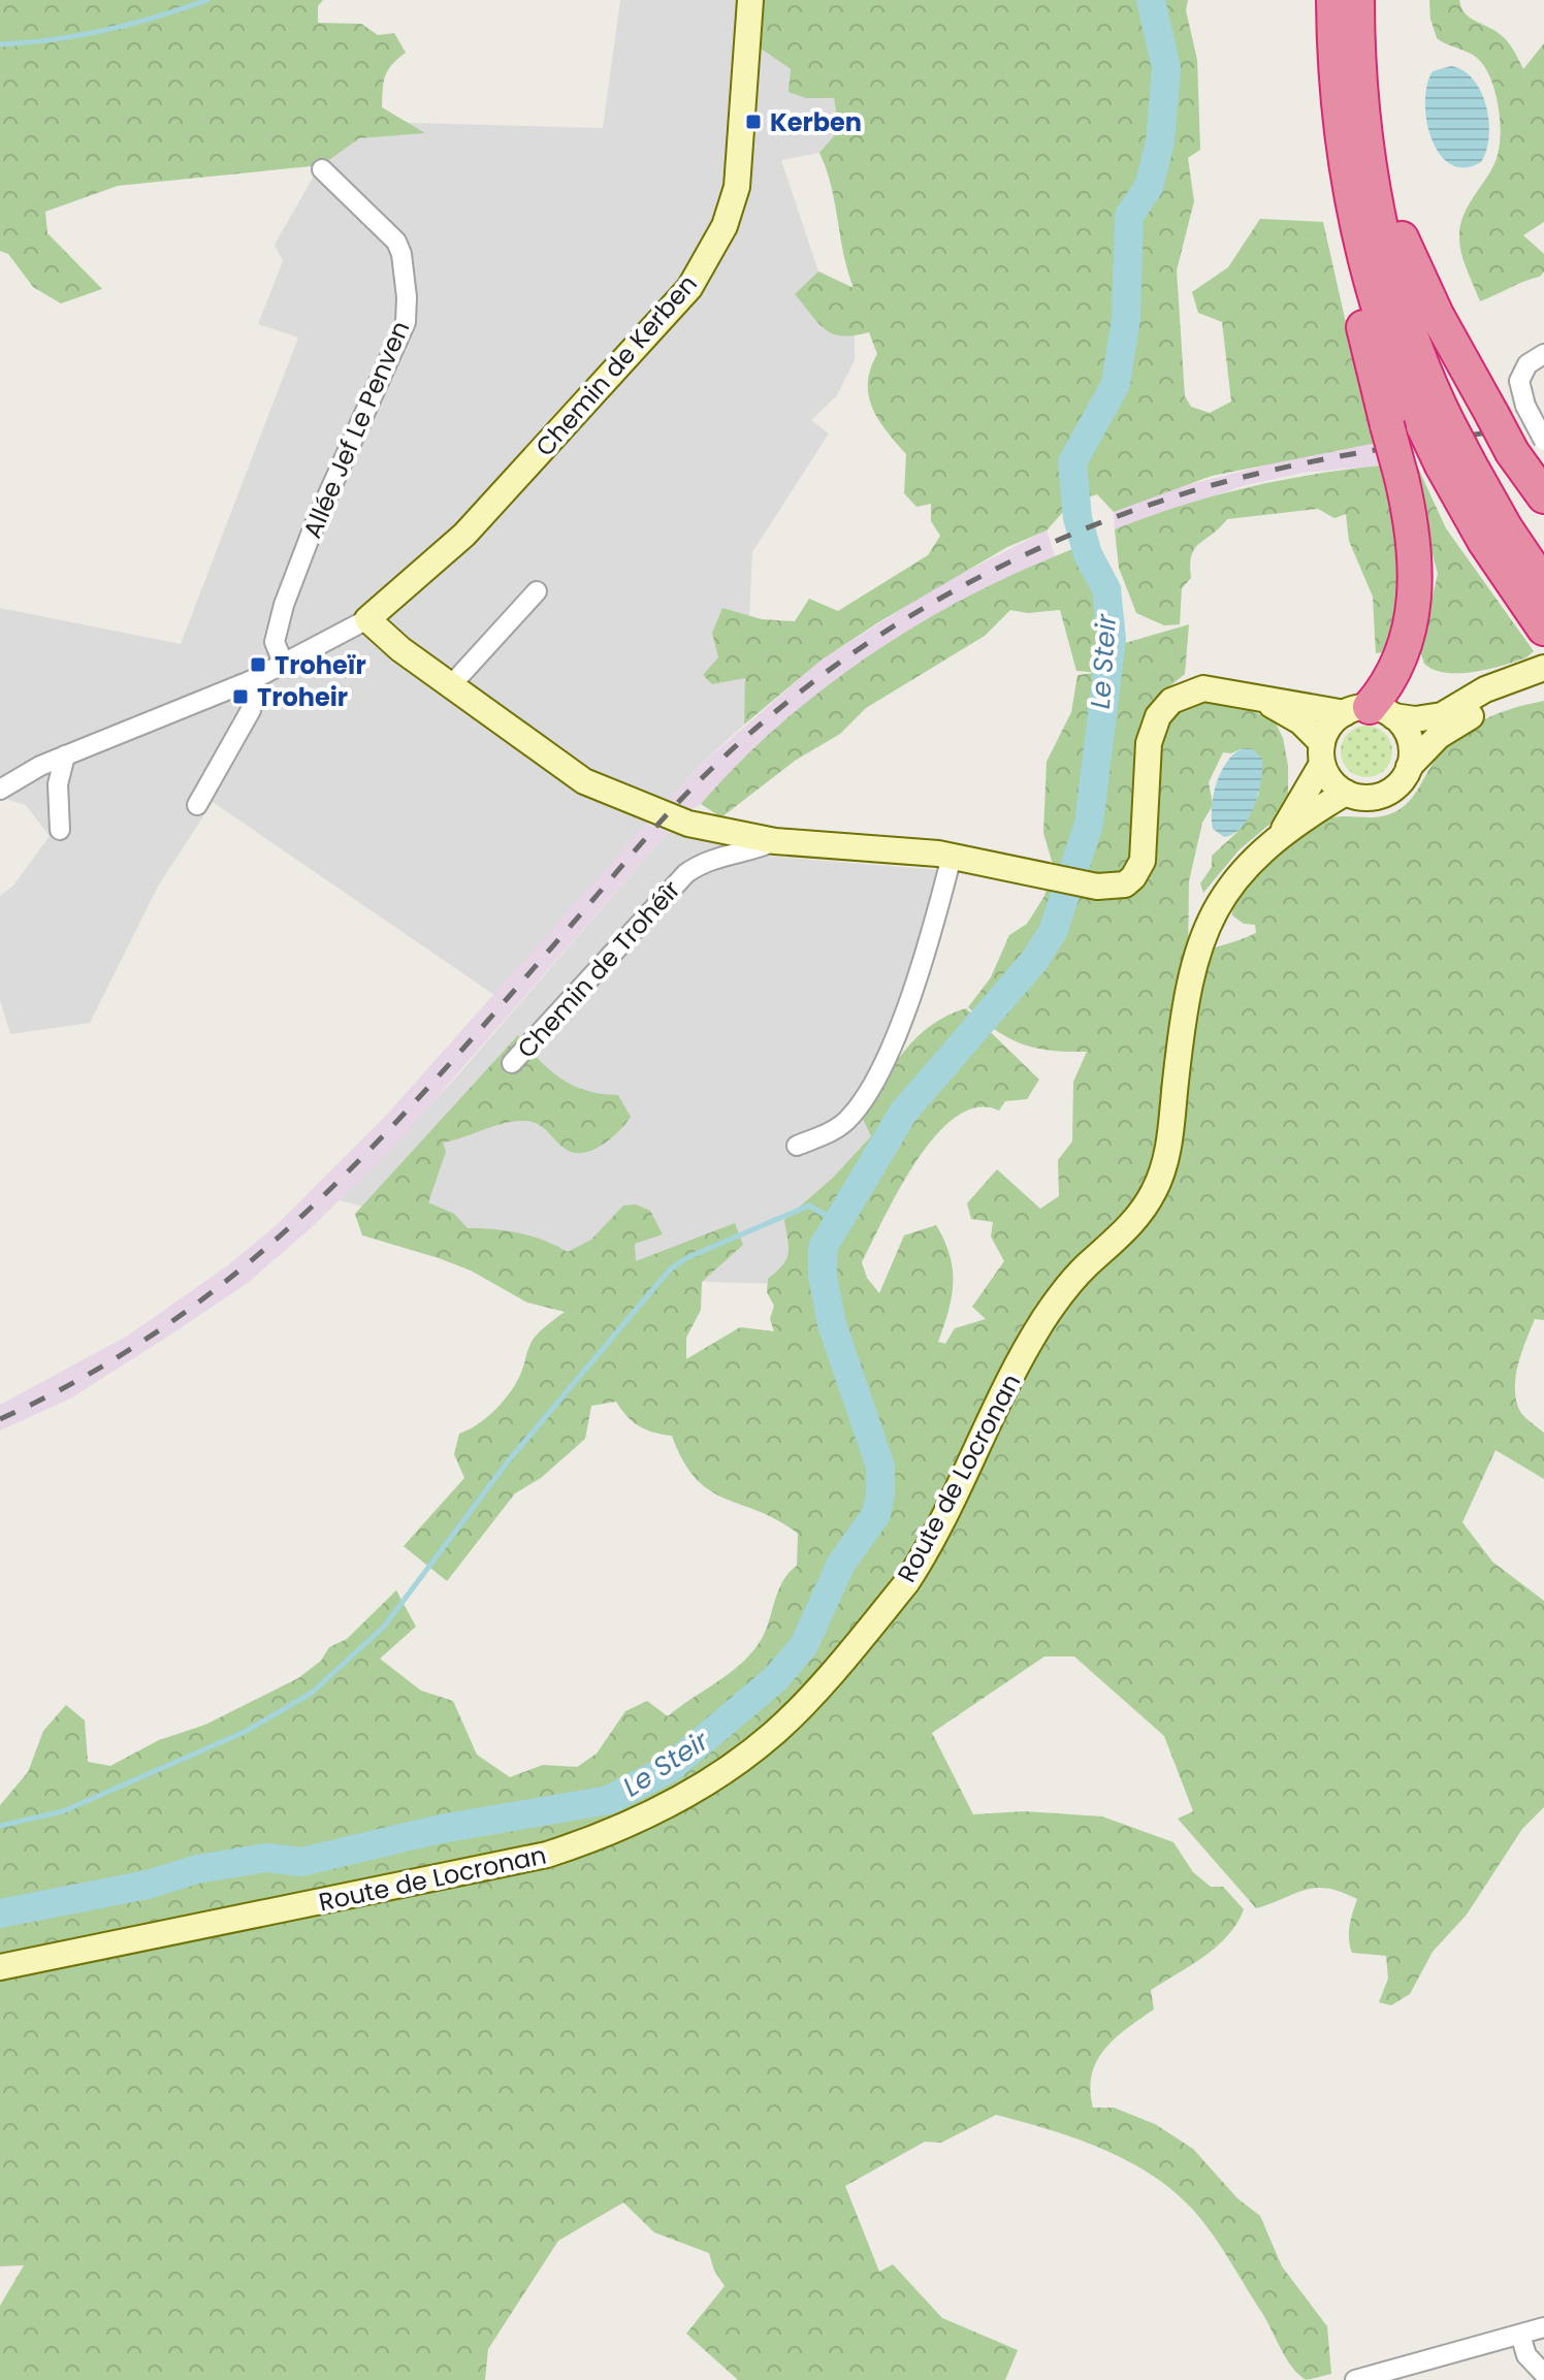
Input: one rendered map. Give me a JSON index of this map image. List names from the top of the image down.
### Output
{
  "streets": {
    "street": [
      "Chemin de Kerben",
      "Allée Jef Le Penven",
      "Chemin de Trohéîr",
      "Route de Locronan"
    ]
  },
  "water": ["Le Steir"],
  "places": {
    "transit": ["Kerben", "Troheïr", "Troheir"]
  }
}
